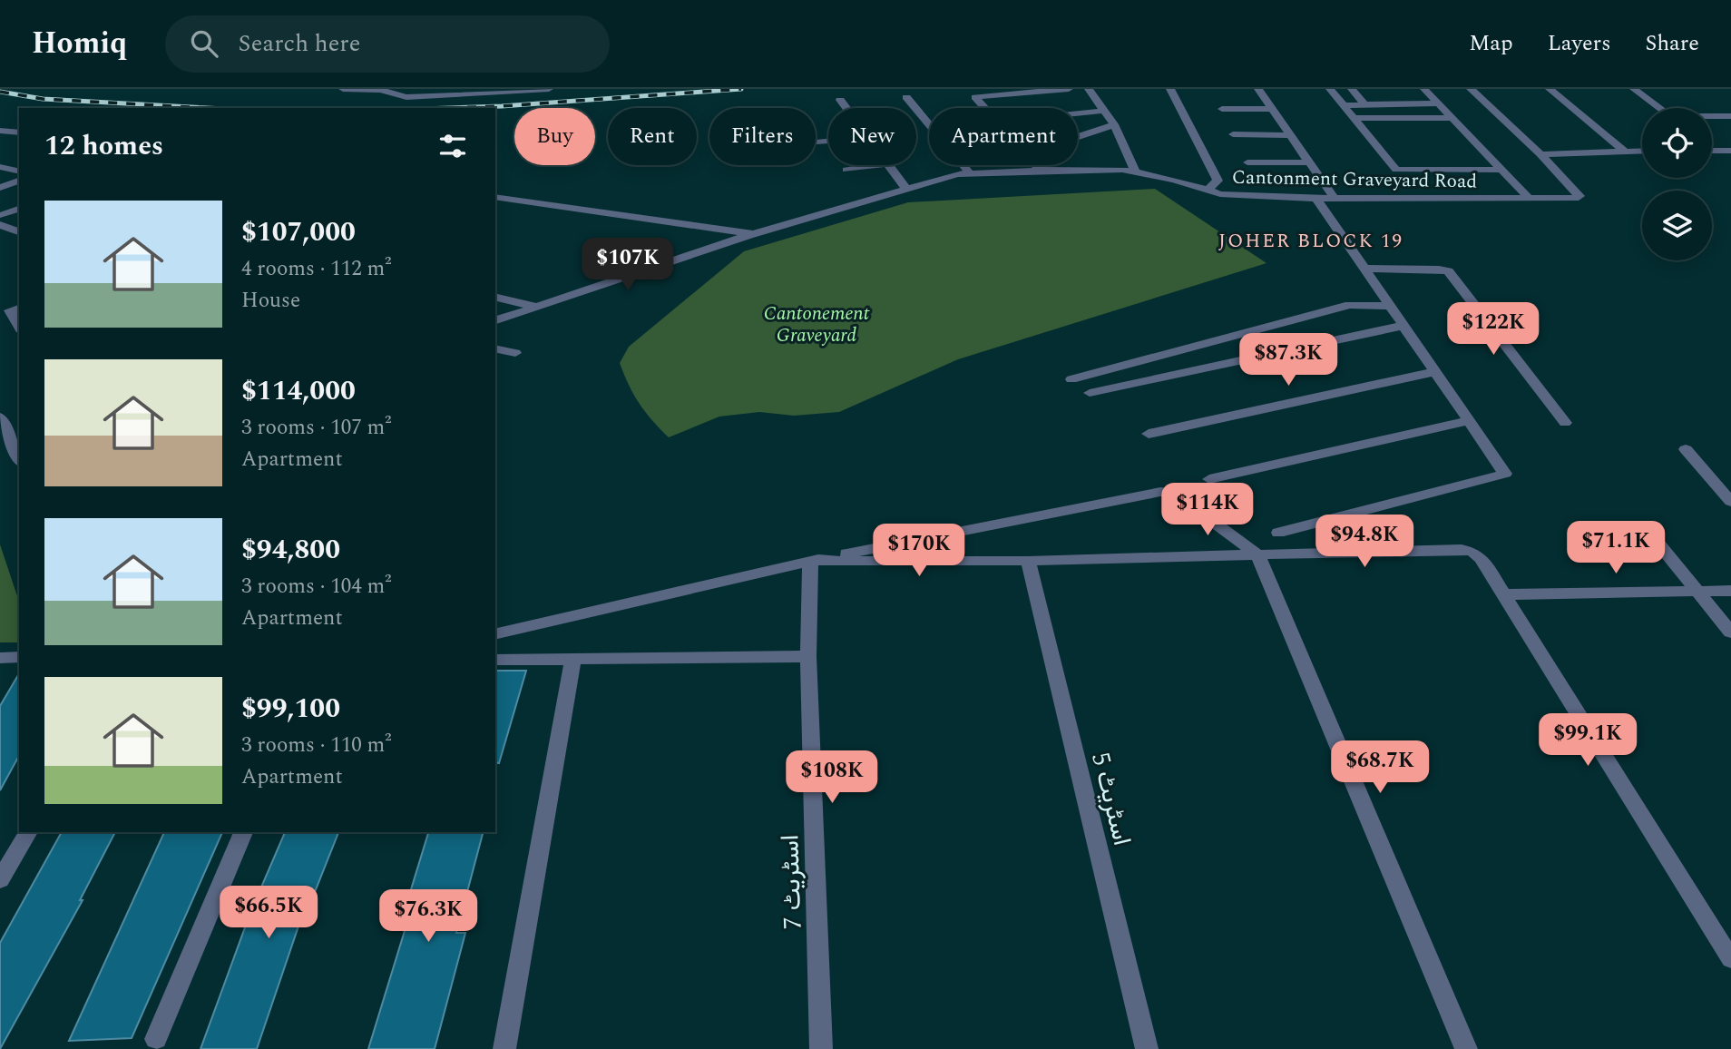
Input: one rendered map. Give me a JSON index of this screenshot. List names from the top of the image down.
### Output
{
  "streets": {
    "street": ["Cantonment Graveyard Road", "اسٹریٹ 5", "اسٹریٹ 7"]
  },
  "districts": ["JOHER BLOCK 19"],
  "parks": ["Cantonement Graveyard"],
  "page": {
    "header": "Homiq",
    "search": "Search here",
    "nav": ["Map", "Layers", "Share"],
    "chip": [
      "Buy",
      "Rent",
      "Filters",
      "New",
      "Apartment"
    ],
    "heading": "12 homes",
    "list": [
      {
        "name": "$107,000",
        "note": "4 rooms · 112 m² · House"
      },
      {
        "name": "$114,000",
        "note": "3 rooms · 107 m² · Apartment"
      },
      {
        "name": "$94,800",
        "note": "3 rooms · 104 m² · Apartment"
      },
      {
        "name": "$99,100",
        "note": "3 rooms · 110 m² · Apartment"
      }
    ],
    "price": [
      "$107K",
      "$122K",
      "$87.3K",
      "$114K",
      "$94.8K",
      "$71.1K",
      "$170K",
      "$99.1K",
      "$68.7K",
      "$108K",
      "$66.5K",
      "$76.3K"
    ]
  }
}
